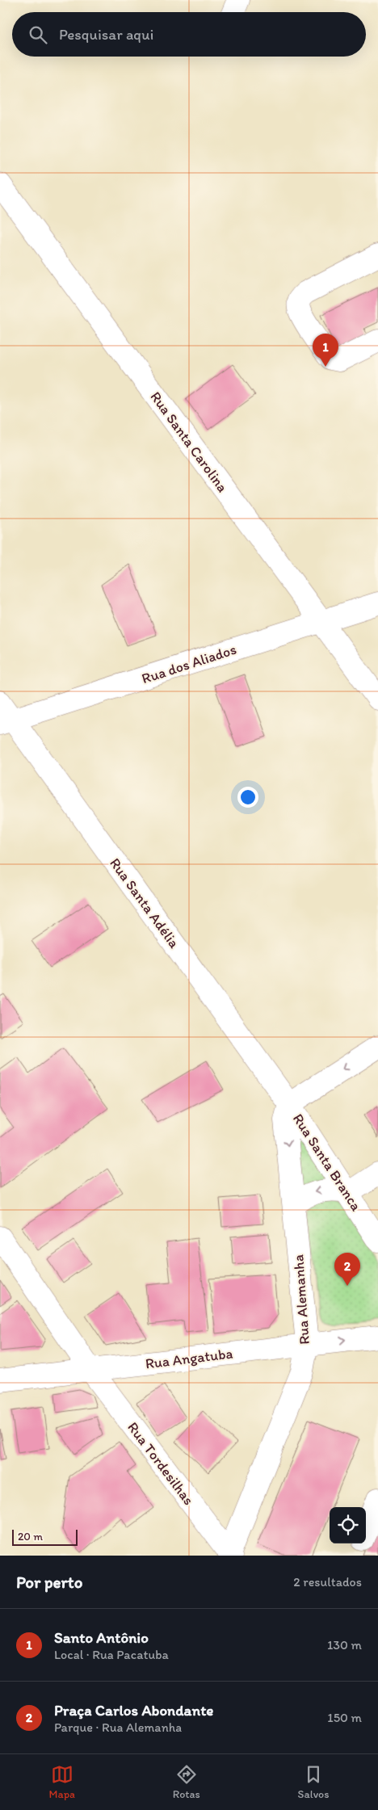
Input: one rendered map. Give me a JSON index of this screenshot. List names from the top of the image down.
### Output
{
  "streets": {
    "street": [
      "Rua Santa Carolina",
      "Rua dos Aliados",
      "Rua Santa Adélia",
      "Rua Santa Branca",
      "Rua Alemanha",
      "Rua Angatuba",
      "Rua Tordesilhas"
    ]
  },
  "crossings": [
    ["Rua Santa Carolina", "Rua dos Aliados"],
    ["Rua dos Aliados", "Rua Santa Adélia"],
    ["Rua Santa Adélia", "Rua Santa Branca"],
    ["Rua Santa Adélia", "Rua Alemanha"],
    ["Rua Santa Branca", "Rua Alemanha"],
    ["Rua Alemanha", "Rua Angatuba"],
    ["Rua Alemanha", "Rua Tordesilhas"],
    ["Rua Angatuba", "Rua Tordesilhas"]
  ],
  "scale_bar": "20 m",
  "page": {
    "search": "Pesquisar aqui",
    "pins": ["1", "2"],
    "scale": "20 m",
    "heading": ["Por perto", "2 resultados"],
    "list": [
      {
        "mark": "1",
        "name": "Santo Antônio",
        "note": "Local · Rua Pacatuba",
        "value": "130 m"
      },
      {
        "mark": "2",
        "name": "Praça Carlos Abondante",
        "note": "Parque · Rua Alemanha",
        "value": "150 m"
      }
    ],
    "nav": ["Mapa", "Rotas", "Salvos"]
  }
}
